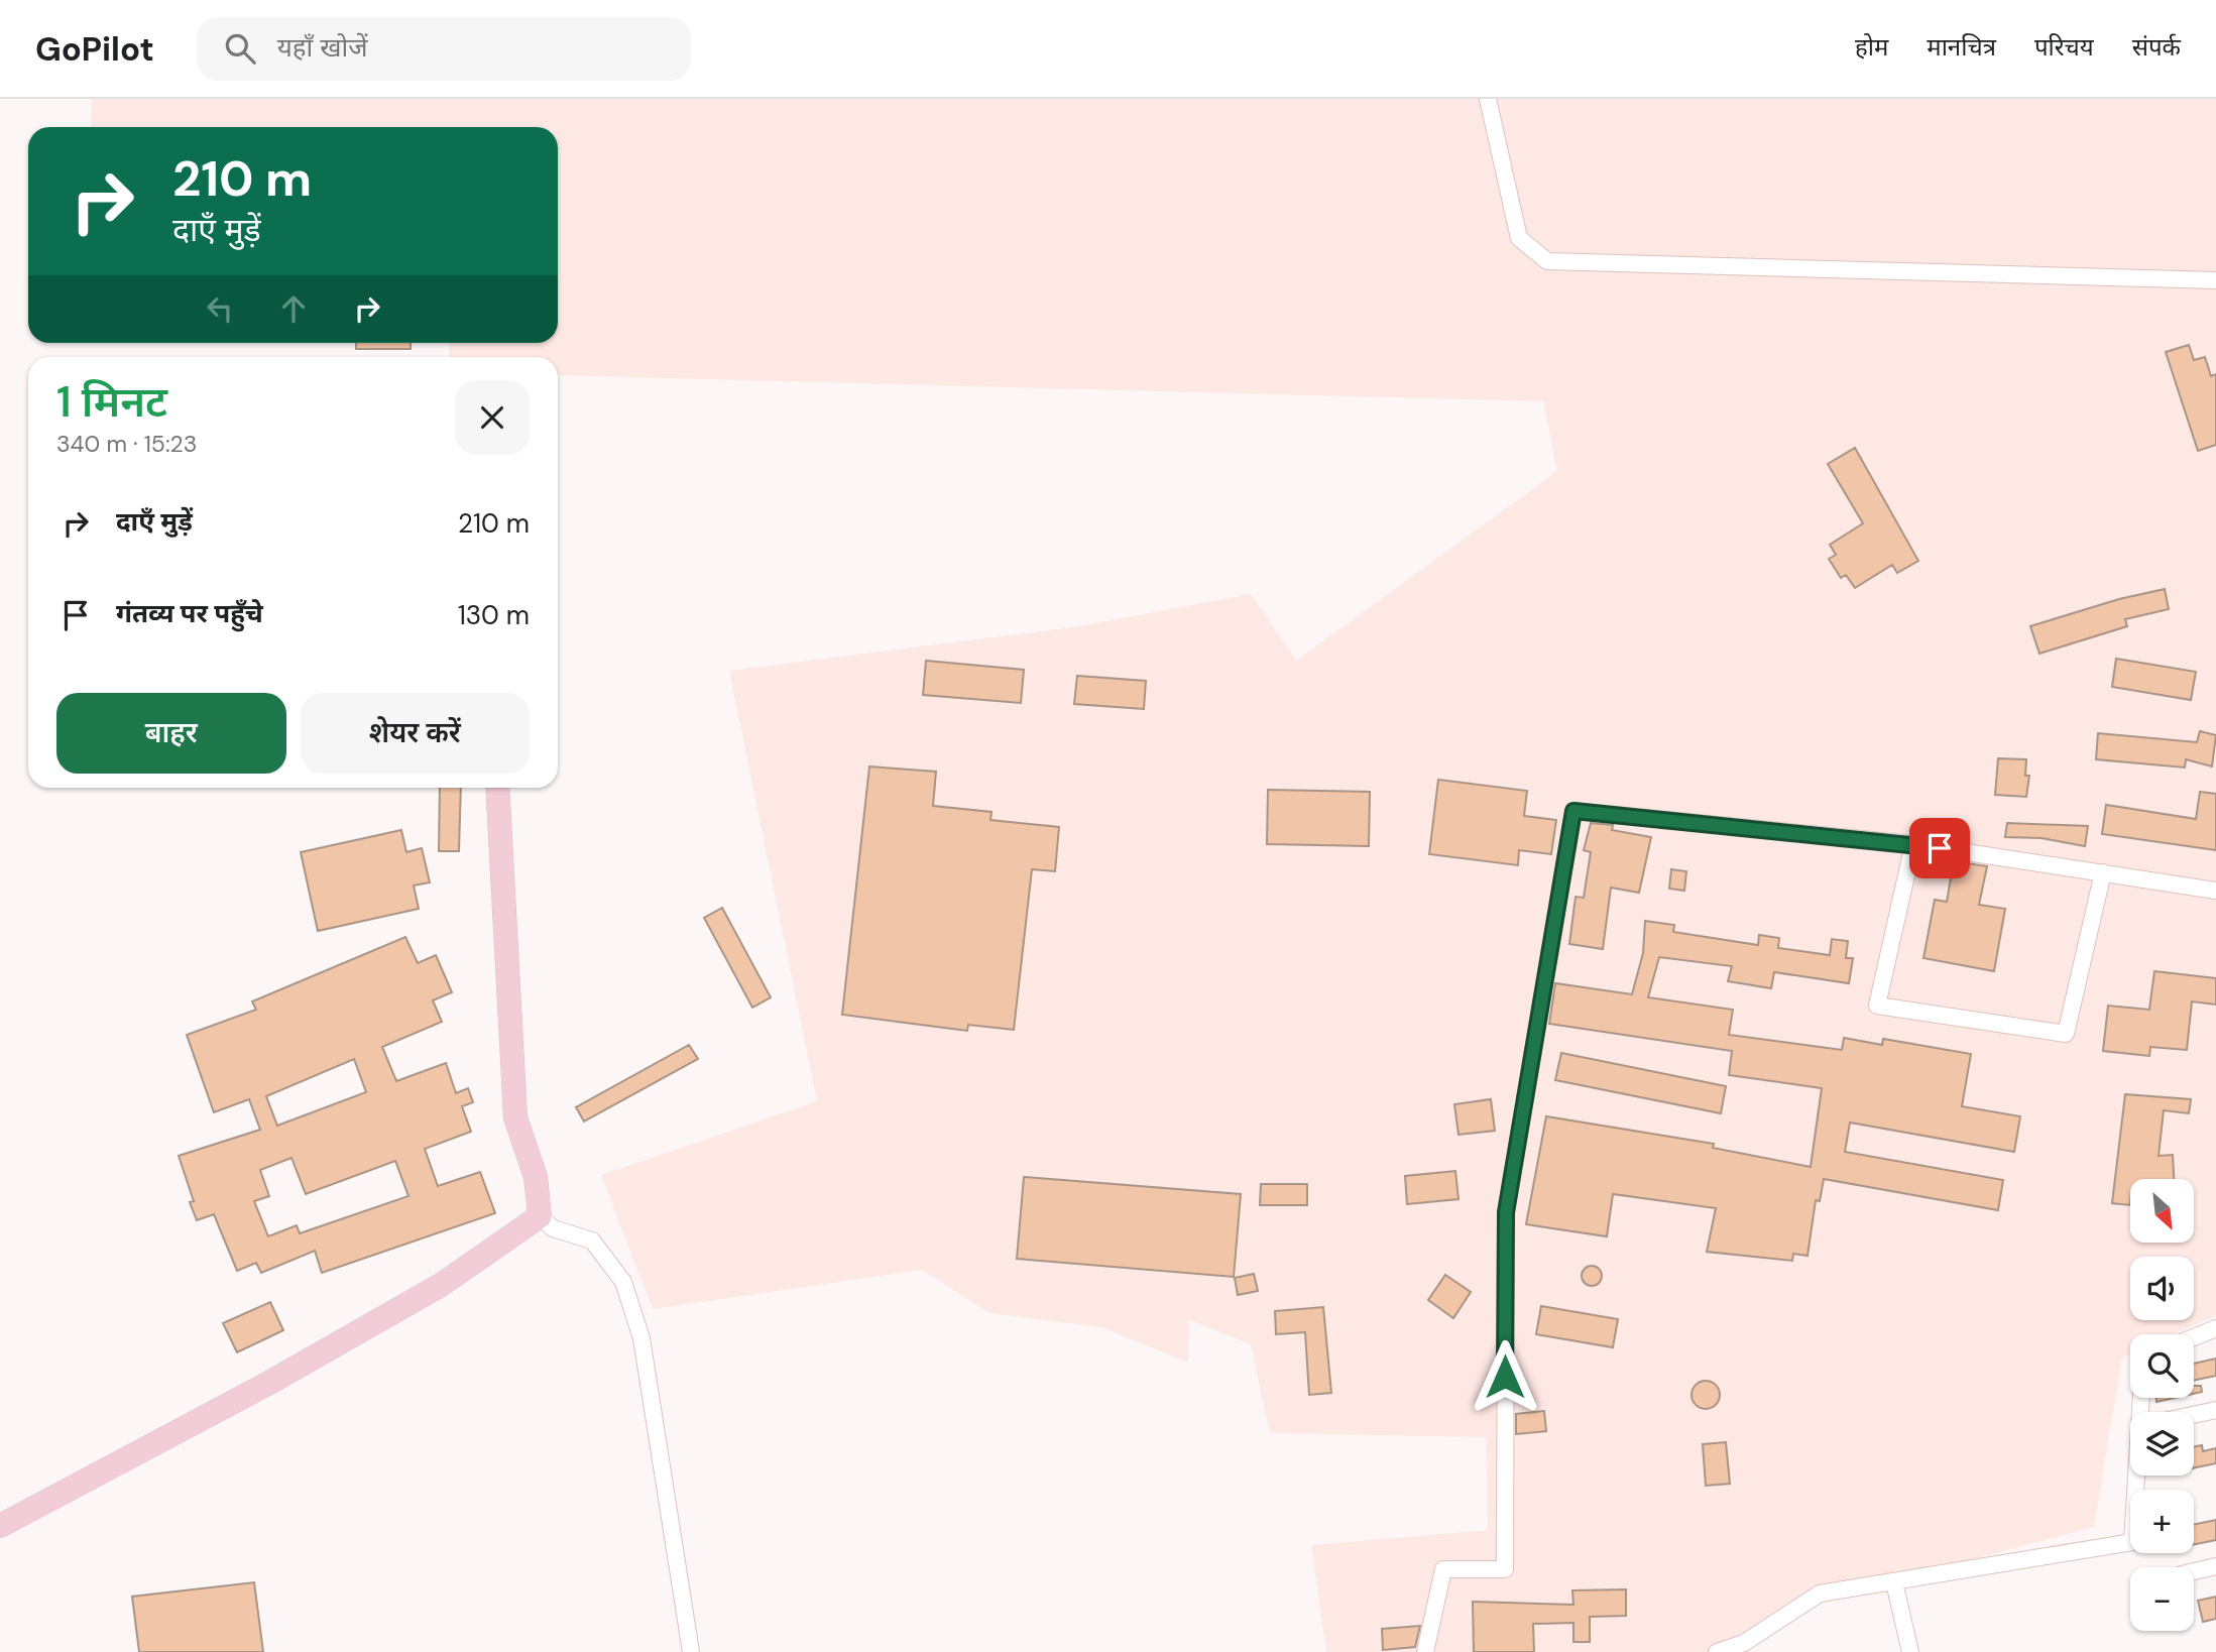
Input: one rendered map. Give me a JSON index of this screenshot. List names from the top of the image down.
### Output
{
  "north": "bottom right",
  "page": {
    "header": "GoPilot",
    "search": "यहाँ खोजें",
    "nav": [
      "होम",
      "मानचित्र",
      "परिचय",
      "संपर्क"
    ],
    "turn": ["210 m", "दाएँ मुड़ें"],
    "heading": ["1 मिनट", "340 m · 15:23"],
    "list": [
      {
        "name": "दाएँ मुड़ें",
        "value": "210 m"
      },
      {
        "name": "गंतव्य पर पहुँचे",
        "value": "130 m"
      }
    ],
    "buttons": ["बाहर", "शेयर करें"],
    "map_buttons": ["+", "−"]
  }
}
